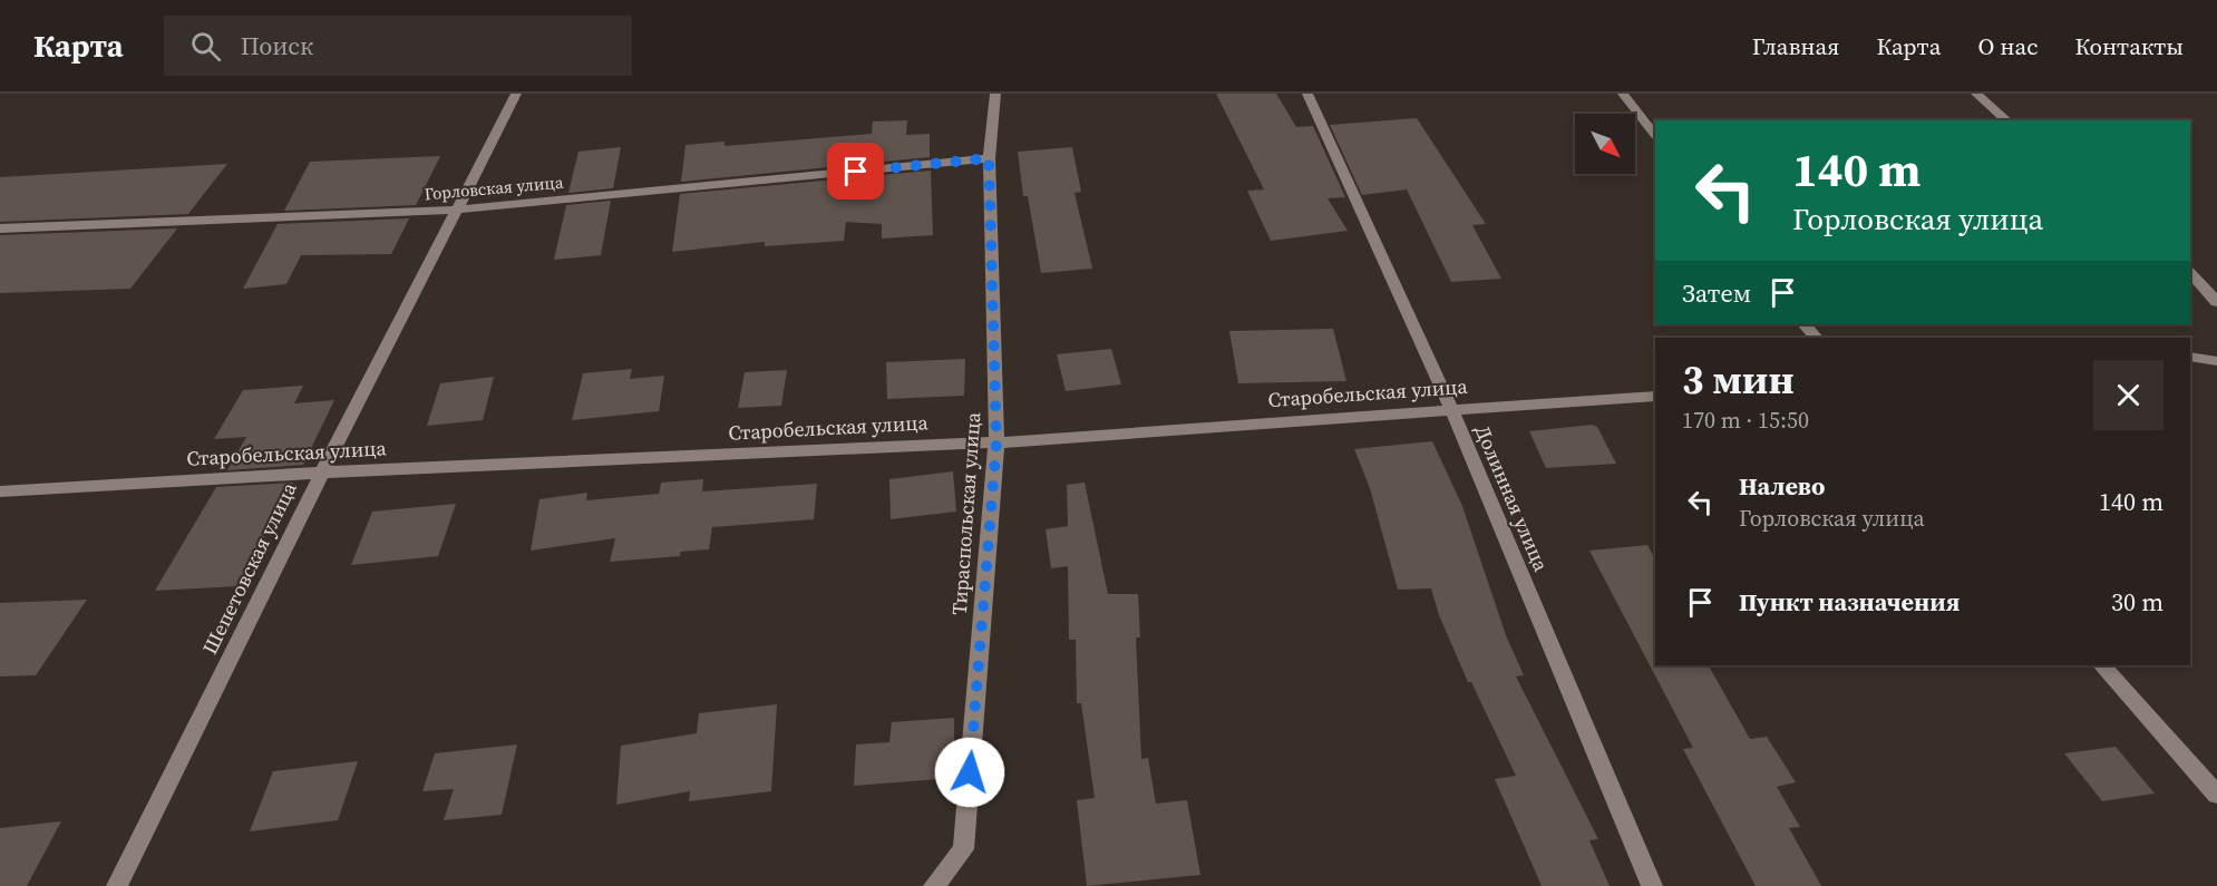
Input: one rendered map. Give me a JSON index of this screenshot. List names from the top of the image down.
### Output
{
  "streets": {
    "street": [
      "Горловская улица",
      "Старобельская улица",
      "Долинная улица",
      "Тираспольская улица",
      "Шепетовская улица"
    ]
  },
  "crossings": [
    ["Горловская улица", "Тираспольская улица"],
    ["Горловская улица", "Шепетовская улица"],
    ["Старобельская улица", "Долинная улица"],
    ["Старобельская улица", "Тираспольская улица"],
    ["Старобельская улица", "Шепетовская улица"]
  ],
  "north": "bottom right",
  "page": {
    "header": "Карта",
    "search": "Поиск",
    "nav": [
      "Главная",
      "Карта",
      "О нас",
      "Контакты"
    ],
    "turn": ["140 m", "Горловская улица"],
    "then": "Затем",
    "heading": ["3 мин", "170 m · 15:50"],
    "list": [
      {
        "name": "Налево",
        "note": "Горловская улица",
        "value": "140 m"
      },
      {
        "name": "Пункт назначения",
        "value": "30 m"
      }
    ]
  }
}
